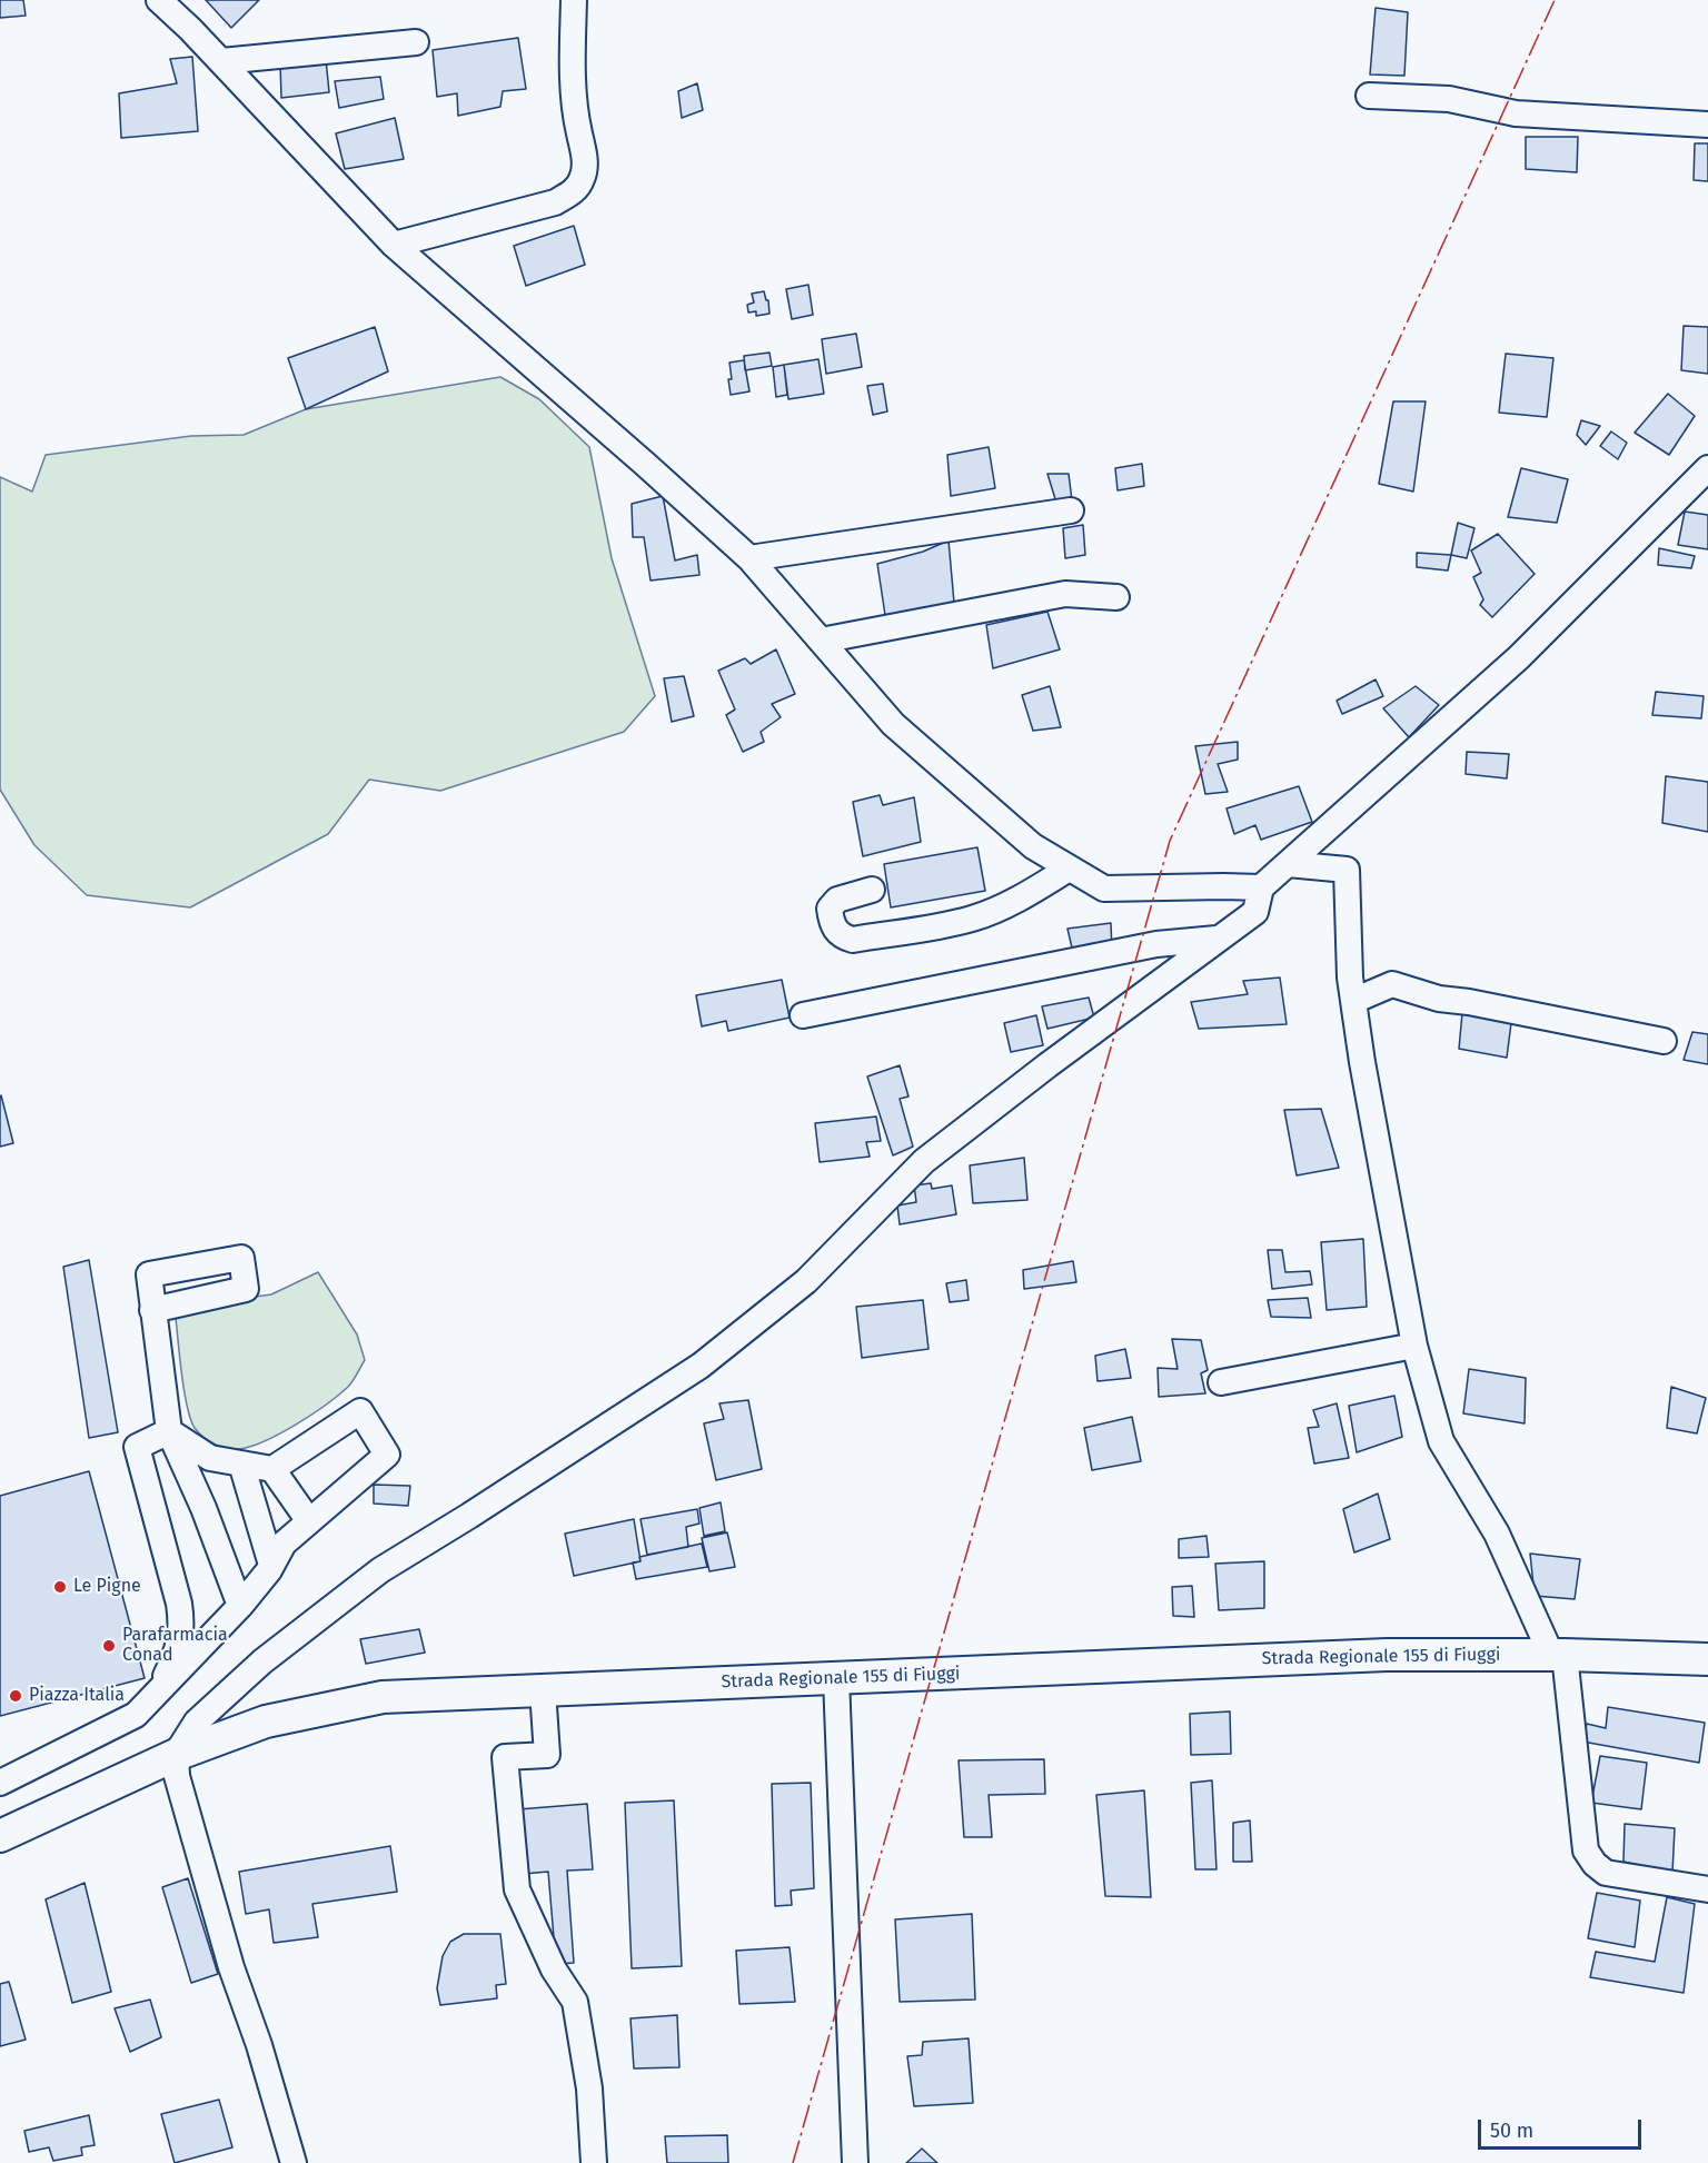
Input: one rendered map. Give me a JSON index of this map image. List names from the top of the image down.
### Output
{
  "streets": {
    "main road": ["Strada Regionale 155 di Fiuggi"]
  },
  "places": ["Le Pigne", "Parafarmacia Conad", "Piazza Italia"],
  "scale_bar": "50 m"
}
